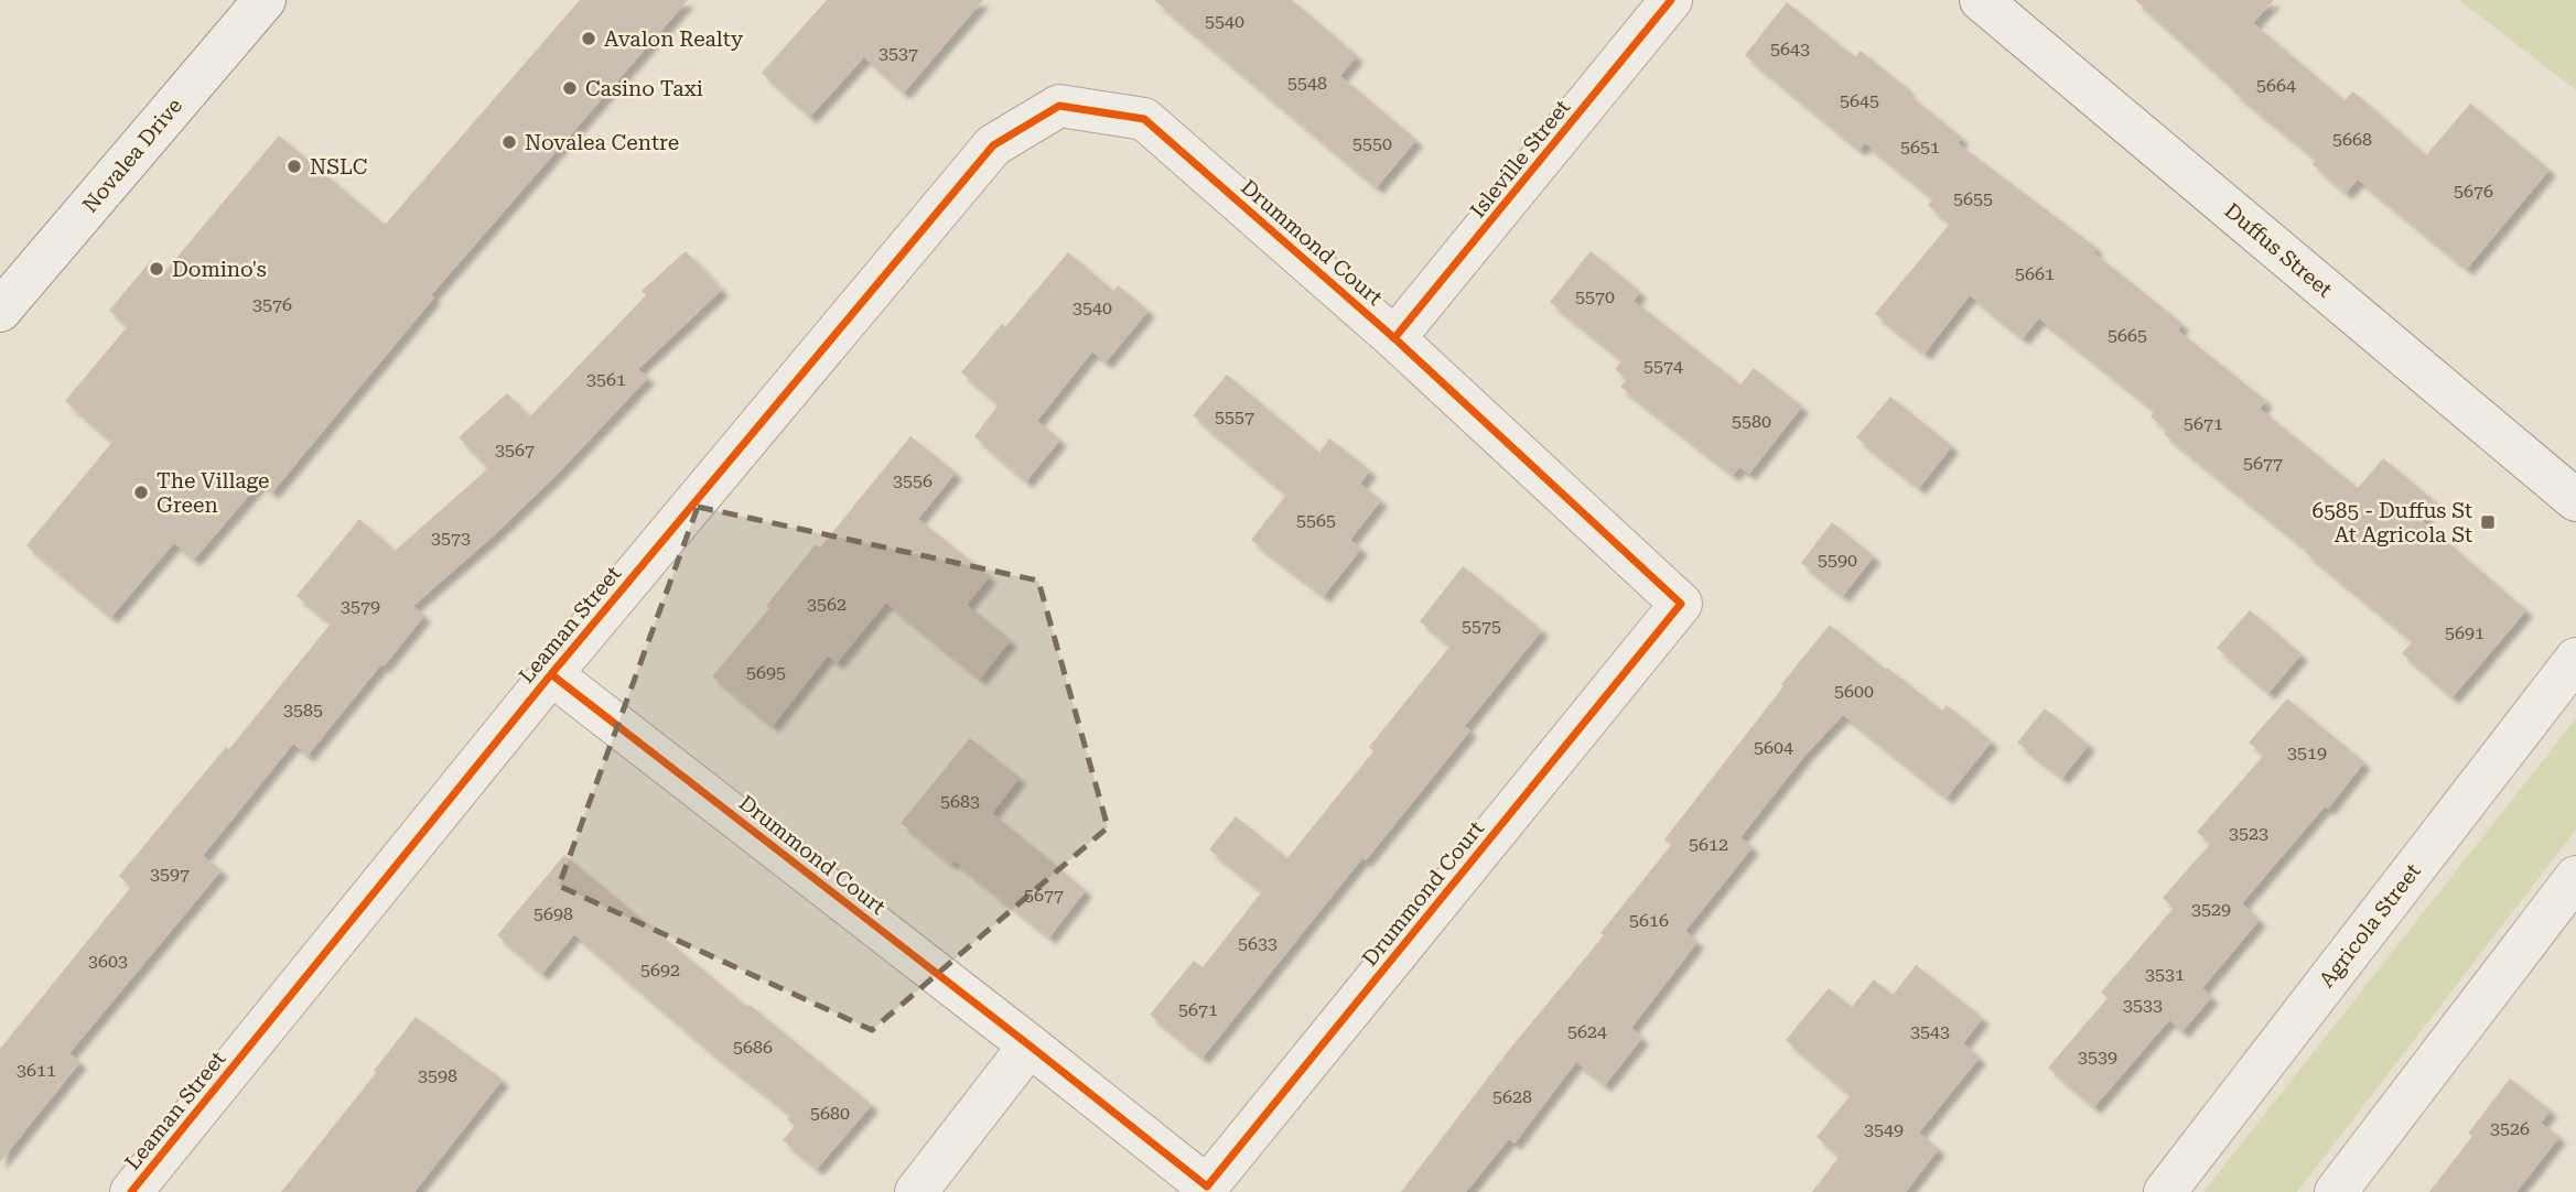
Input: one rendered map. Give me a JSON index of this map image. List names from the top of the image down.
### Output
{
  "streets": {
    "street": [
      "Novalea Drive",
      "Isleville Street",
      "Drummond Court",
      "Duffus Street",
      "Leaman Street",
      "Agricola Street"
    ]
  },
  "crossings": [
    ["Isleville Street", "Drummond Court"],
    ["Drummond Court", "Leaman Street"]
  ],
  "places": {
    "other": [
      "Avalon Realty",
      "Casino Taxi",
      "Novalea Centre",
      "NSLC",
      "Domino's",
      "The Village Green"
    ],
    "transit": ["6585 - Duffus St At Agricola St"]
  },
  "house_numbers": [
    "5540",
    "5643",
    "3537",
    "5548",
    "5664",
    "5645",
    "5668",
    "5550",
    "5651",
    "5676",
    "5655",
    "5661",
    "5570",
    "3576",
    "3540",
    "5665",
    "5574",
    "3561",
    "5557",
    "5580",
    "5671",
    "3567",
    "5677",
    "3556",
    "5565",
    "3573",
    "5590",
    "3562",
    "3579",
    "5575",
    "5691",
    "5695",
    "5600",
    "3585",
    "5604",
    "3519",
    "5683",
    "3523",
    "5612",
    "3597",
    "5677",
    "3529",
    "5698",
    "5616",
    "5633",
    "3603",
    "5692",
    "3531",
    "3533",
    "5671",
    "5624",
    "3543",
    "5686",
    "3539",
    "3611",
    "3598",
    "5628",
    "5680",
    "3526",
    "3549"
  ]
}
